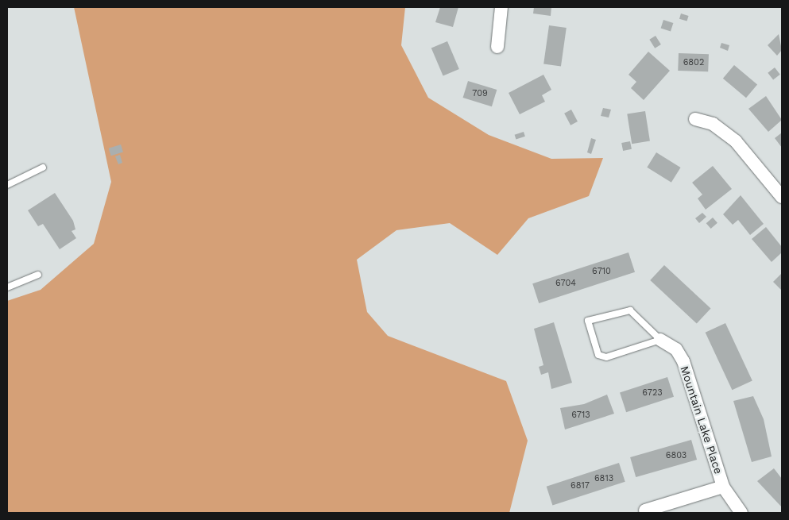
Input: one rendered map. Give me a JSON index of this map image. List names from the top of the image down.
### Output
{
  "streets": {
    "street": ["Mountain Lake Place"]
  },
  "house_numbers": [
    "6802",
    "709",
    "6710",
    "6704",
    "6723",
    "6713",
    "6803",
    "6813",
    "6817"
  ]
}
